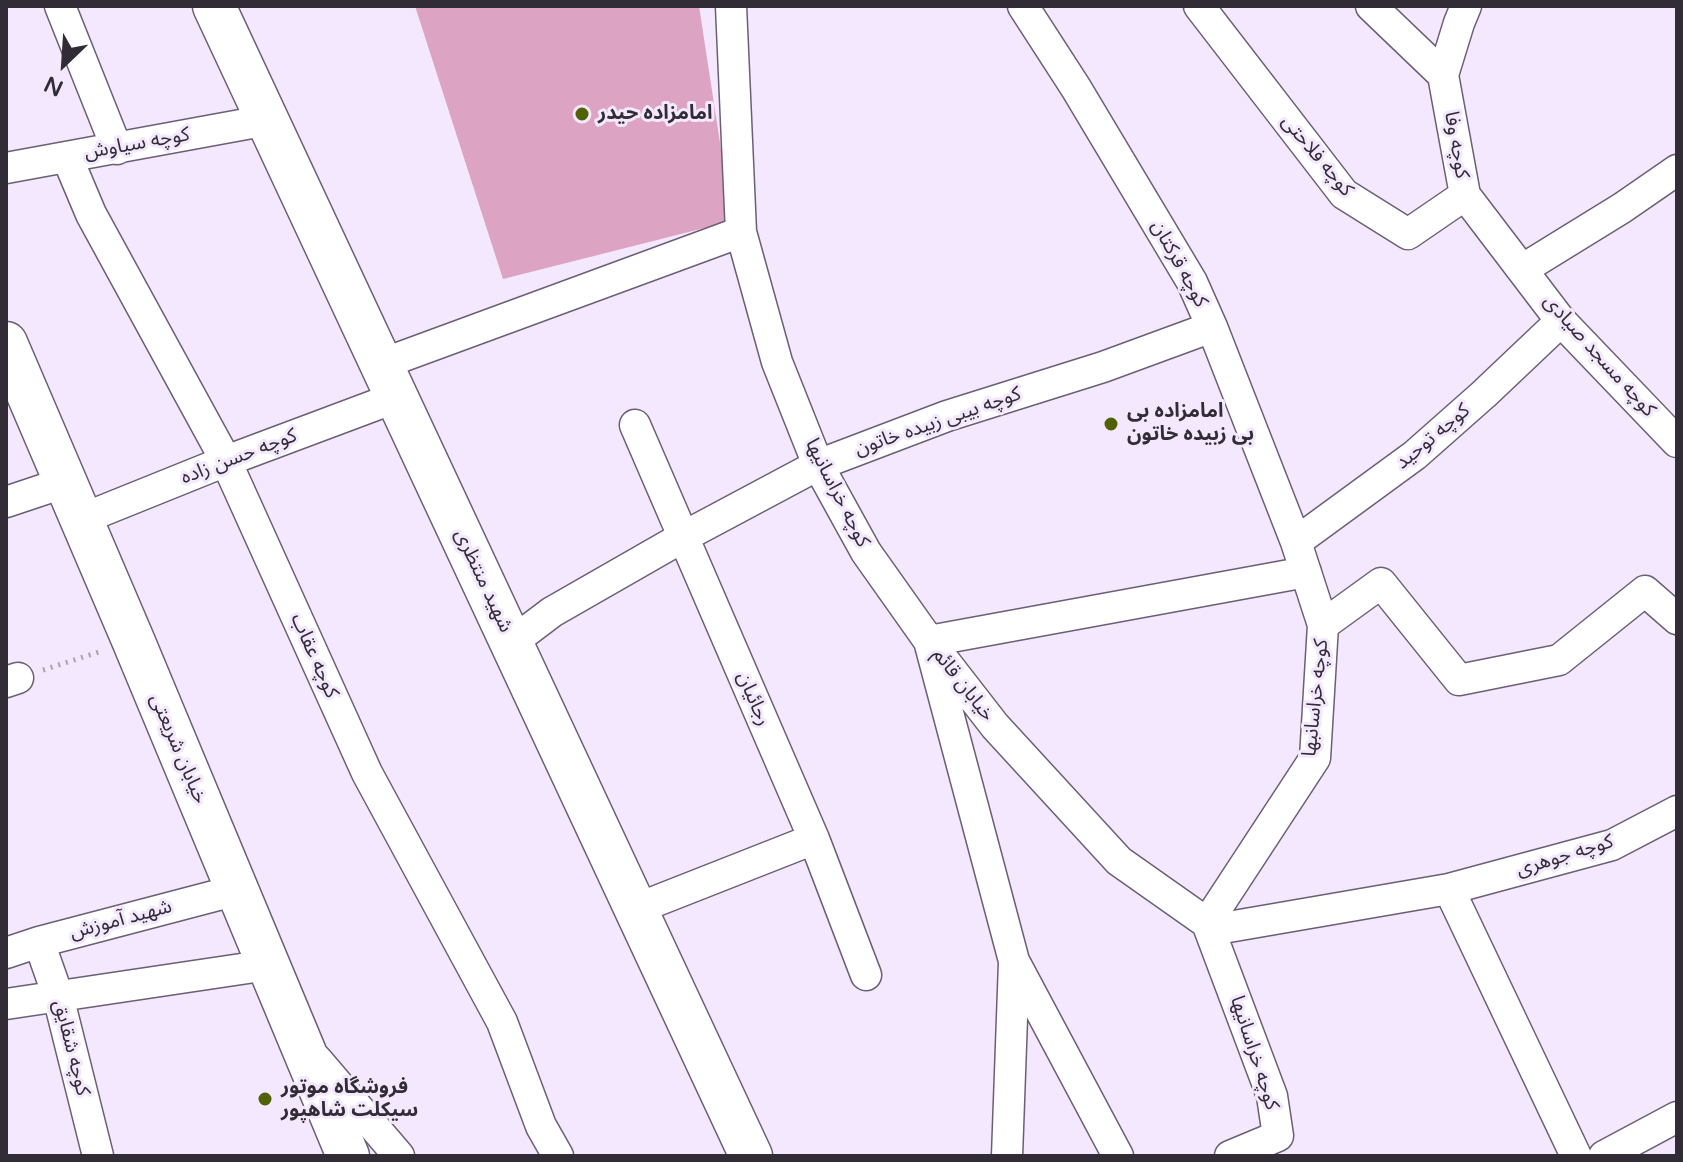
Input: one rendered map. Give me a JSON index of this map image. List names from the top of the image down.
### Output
{
  "streets": {
    "street": [
      "کوچه سیاوش",
      "کوچه وفا",
      "کوچه فلاحتی",
      "کوچه قرکتان",
      "کوچه مسجد صیادی",
      "کوچه بیبی زبیده خاتون",
      "کوچه توحید",
      "کوچه حسن زاده",
      "کوچه خراسانیها",
      "شهید منتظری",
      "کوچه عقاب",
      "خیابان قائم",
      "کوچه خراسانبها",
      "رجائیان",
      "خیابان شریعتی",
      "کوچه جوهری",
      "شهید آموزش",
      "کوچه شقایق"
    ]
  },
  "crossings": [
    ["کوچه سیاوش", "شهید منتظری"],
    ["کوچه سیاوش", "کوچه عقاب"],
    ["کوچه وفا", "کوچه فلاحتی"],
    ["کوچه وفا", "کوچه مسجد صیادی"],
    ["کوچه قرکتان", "کوچه بیبی زبیده خاتون"],
    ["کوچه قرکتان", "کوچه توحید"],
    ["کوچه قرکتان", "کوچه خراسانبها"],
    ["کوچه مسجد صیادی", "کوچه توحید"],
    ["کوچه بیبی زبیده خاتون", "کوچه خراسانیها"],
    ["کوچه بیبی زبیده خاتون", "شهید منتظری"],
    ["کوچه بیبی زبیده خاتون", "رجائیان"],
    ["کوچه توحید", "کوچه خراسانبها"],
    ["کوچه حسن زاده", "کوچه خراسانیها"],
    ["کوچه حسن زاده", "شهید منتظری"],
    ["کوچه حسن زاده", "کوچه عقاب"],
    ["کوچه حسن زاده", "خیابان شریعتی"],
    ["کوچه خراسانیها", "خیابان قائم"],
    ["کوچه خراسانیها", "کوچه خراسانبها"],
    ["کوچه خراسانیها", "کوچه جوهری"],
    ["خیابان قائم", "کوچه خراسانبها"],
    ["خیابان قائم", "کوچه جوهری"],
    ["کوچه خراسانبها", "کوچه جوهری"],
    ["خیابان شریعتی", "شهید آموزش"],
    ["شهید آموزش", "کوچه شقایق"]
  ],
  "places": ["امامزاده حیدر", "امامزاده بی بی زبیده خاتون", "فروشگاه موتور سیکلت شاهپور"],
  "north": "bottom left"
}
